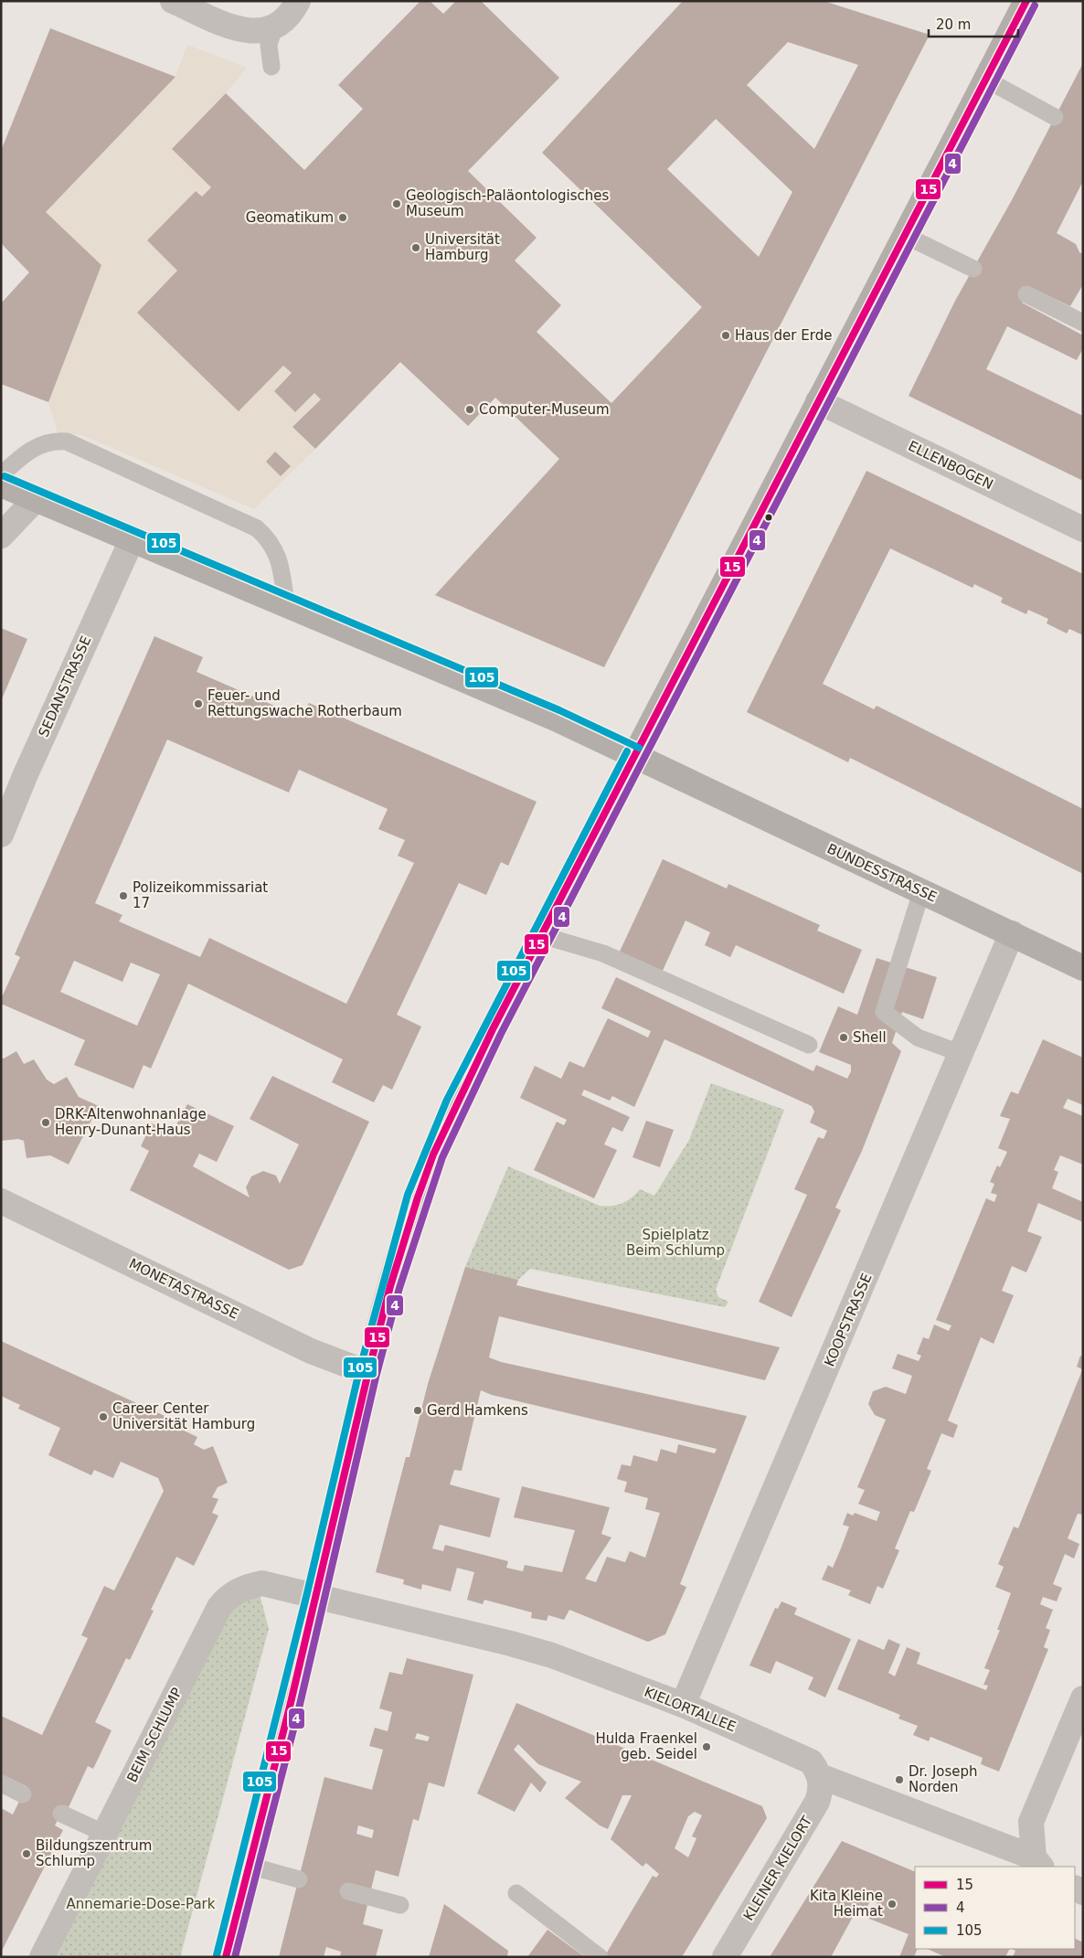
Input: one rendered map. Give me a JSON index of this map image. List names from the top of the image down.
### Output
{
  "streets": {
    "main road": ["BUNDESSTRASSE"],
    "street": [
      "ELLENBOGEN",
      "SEDANSTRASSE",
      "MONETASTRASSE",
      "KOOPSTRASSE",
      "KIELORTALLEE",
      "BEIM SCHLUMP",
      "KLEINER KIELORT"
    ]
  },
  "crossings": [
    ["SEDANSTRASSE", "BUNDESSTRASSE"],
    ["BUNDESSTRASSE", "KOOPSTRASSE"],
    ["KOOPSTRASSE", "KIELORTALLEE"],
    ["KIELORTALLEE", "BEIM SCHLUMP"],
    ["KIELORTALLEE", "KLEINER KIELORT"]
  ],
  "parks": ["Spielplatz Beim Schlump", "Annemarie-Dose-Park"],
  "places": [
    "Geologisch-Paläontologisches Museum",
    "Geomatikum",
    "Universität Hamburg",
    "Haus der Erde",
    "Computer-Museum",
    "Feuer- und Rettungswache Rotherbaum",
    "Polizeikommissariat 17",
    "Shell",
    "DRK-Altenwohnanlage Henry-Dunant-Haus",
    "Gerd Hamkens",
    "Career Center Universität Hamburg",
    "Hulda Fraenkel geb. Seidel",
    "Dr. Joseph Norden",
    "Bildungszentrum Schlump",
    "Kita Kleine Heimat"
  ],
  "lines": ["transit line 15", "transit line 4", "transit line 105"],
  "legend": ["15", "4", "105"],
  "scale_bar": "20 m"
}
